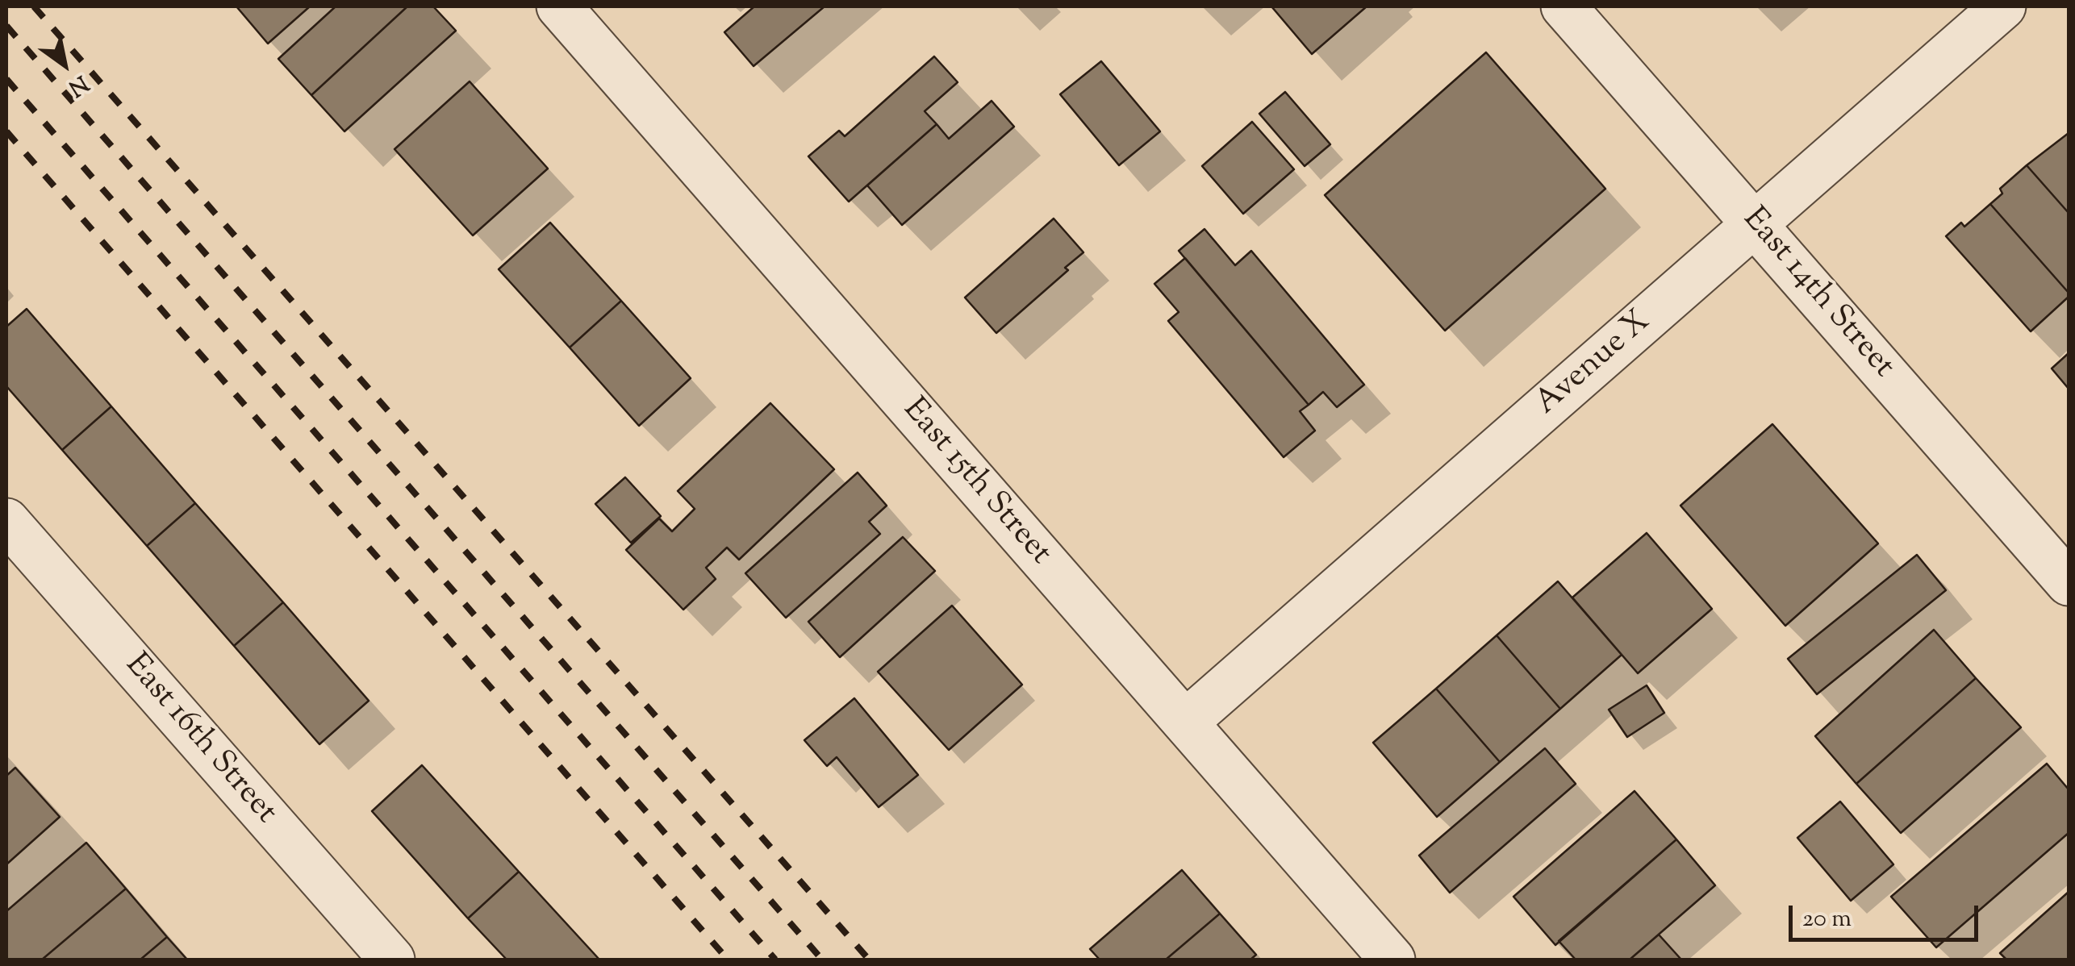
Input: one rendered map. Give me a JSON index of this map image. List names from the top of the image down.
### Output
{
  "streets": {
    "street": [
      "East 14th Street",
      "Avenue X",
      "East 15th Street",
      "East 16th Street"
    ]
  },
  "crossings": [
    ["East 14th Street", "Avenue X"],
    ["Avenue X", "East 15th Street"]
  ],
  "scale_bar": "20 m",
  "north": "bottom right"
}
